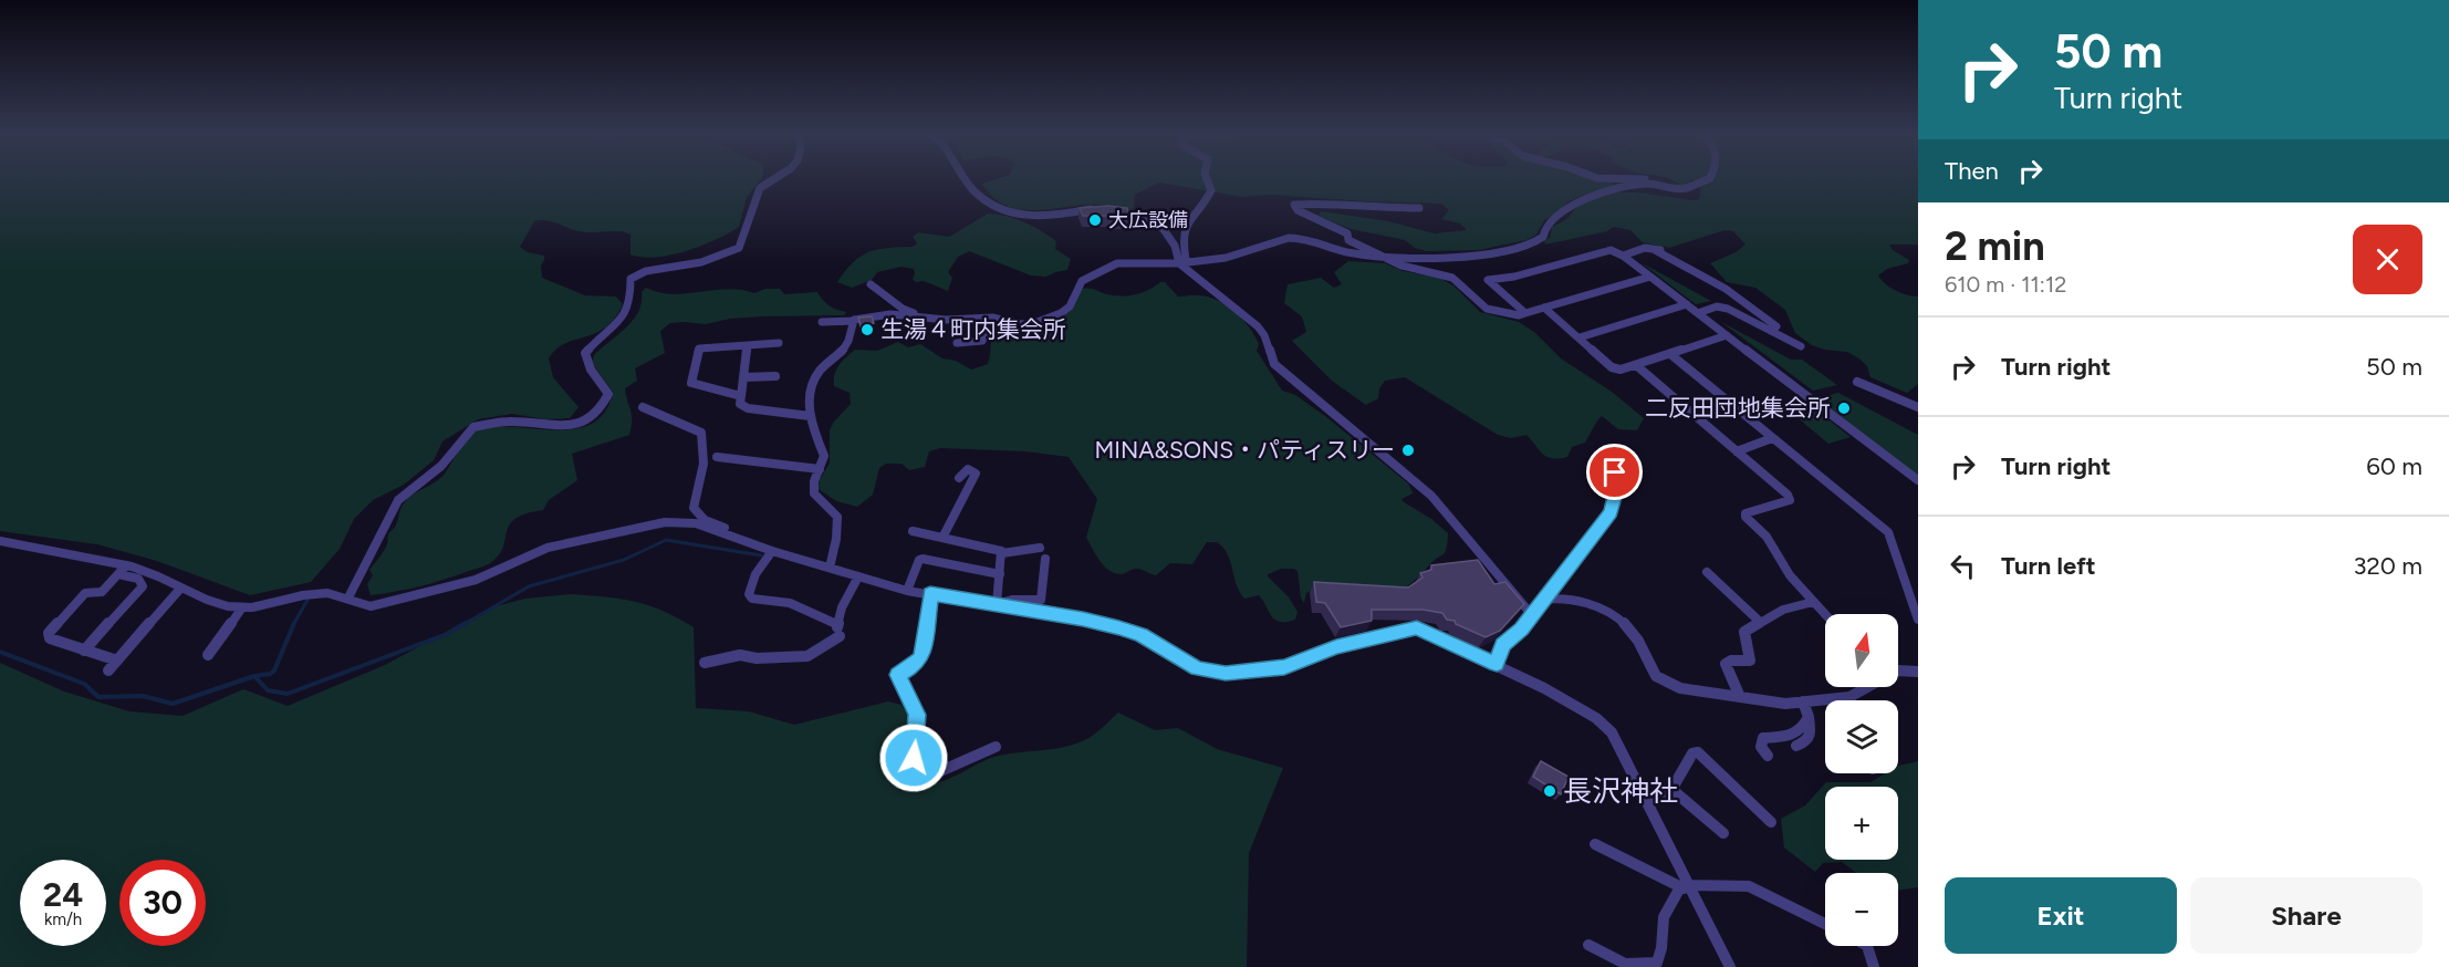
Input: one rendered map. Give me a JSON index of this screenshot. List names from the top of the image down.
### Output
{
  "places": [
    "大広設備",
    "生湯４町内集会所",
    "二反田団地集会所",
    "MINA&SONS・パティスリー",
    "長沢神社"
  ],
  "north": "top",
  "page": {
    "turn": ["50 m", "Turn right"],
    "then": "Then",
    "heading": ["2 min", "610 m · 11:12"],
    "list": [
      {
        "name": "Turn right",
        "value": "50 m"
      },
      {
        "name": "Turn right",
        "value": "60 m"
      },
      {
        "name": "Turn left",
        "value": "320 m"
      }
    ],
    "map_buttons": ["+", "−"],
    "speed": "24 km/h",
    "limit": "30",
    "buttons": ["Exit", "Share"]
  }
}
